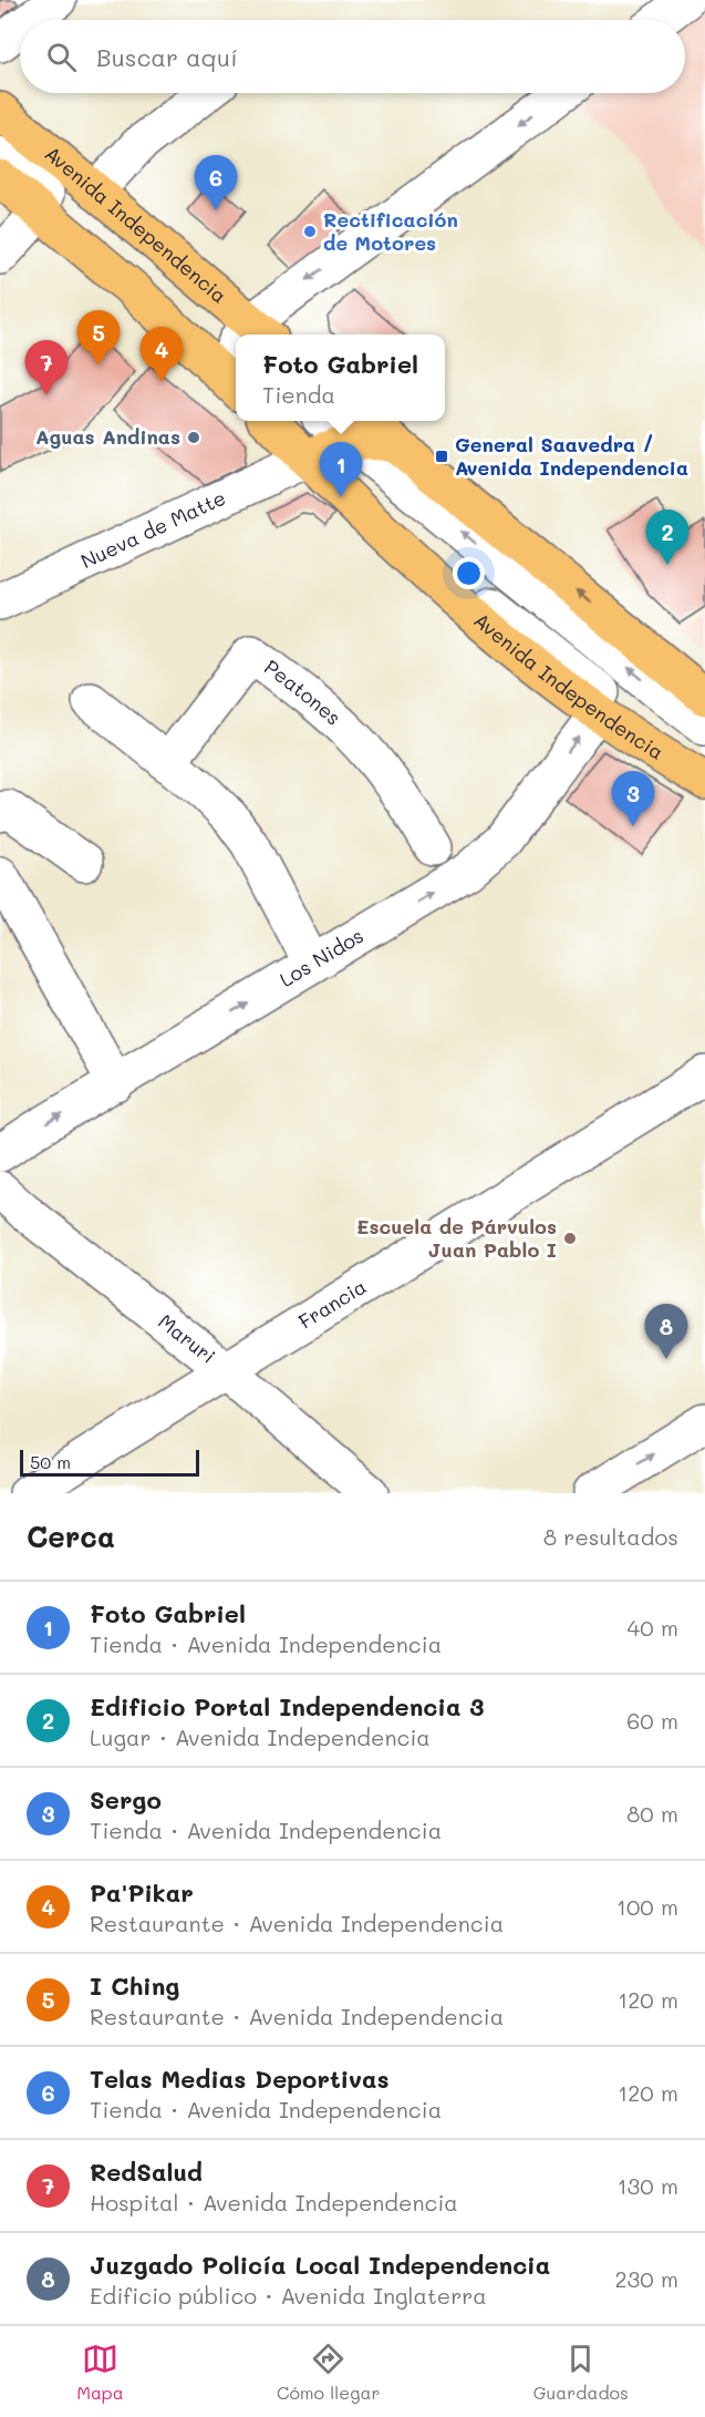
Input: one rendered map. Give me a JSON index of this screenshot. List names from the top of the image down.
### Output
{
  "streets": {
    "main road": ["Avenida Independencia"],
    "street": [
      "Nueva de Matte",
      "Peatones",
      "Los Nidos",
      "Francia",
      "Maruri"
    ]
  },
  "crossings": [
    ["Avenida Independencia", "Nueva de Matte"],
    ["Avenida Independencia", "Los Nidos"],
    ["Francia", "Maruri"]
  ],
  "one_way": ["Los Nidos"],
  "places": {
    "other": ["Rectificación de Motores", "Aguas Andinas", "Escuela de Párvulos Juan Pablo I"],
    "transit": ["General Saavedra / Avenida Independencia"]
  },
  "scale_bar": "50 m",
  "page": {
    "search": "Buscar aquí",
    "pins": [
      "6",
      "5",
      "4",
      "7",
      "1",
      "2",
      "3",
      "8"
    ],
    "popup": ["Foto Gabriel", "Tienda"],
    "scale": "50 m",
    "heading": ["Cerca", "8 resultados"],
    "list": [
      {
        "mark": "1",
        "name": "Foto Gabriel",
        "note": "Tienda · Avenida Independencia",
        "value": "40 m"
      },
      {
        "mark": "2",
        "name": "Edificio Portal Independencia 3",
        "note": "Lugar · Avenida Independencia",
        "value": "60 m"
      },
      {
        "mark": "3",
        "name": "Sergo",
        "note": "Tienda · Avenida Independencia",
        "value": "80 m"
      },
      {
        "mark": "4",
        "name": "Pa'Pikar",
        "note": "Restaurante · Avenida Independencia",
        "value": "100 m"
      },
      {
        "mark": "5",
        "name": "I Ching",
        "note": "Restaurante · Avenida Independencia",
        "value": "120 m"
      },
      {
        "mark": "6",
        "name": "Telas Medias Deportivas",
        "note": "Tienda · Avenida Independencia",
        "value": "120 m"
      },
      {
        "mark": "7",
        "name": "RedSalud",
        "note": "Hospital · Avenida Independencia",
        "value": "130 m"
      },
      {
        "mark": "8",
        "name": "Juzgado Policía Local Independencia",
        "note": "Edificio público · Avenida Inglaterra",
        "value": "230 m"
      }
    ],
    "nav": ["Mapa", "Cómo llegar", "Guardados"]
  }
}
